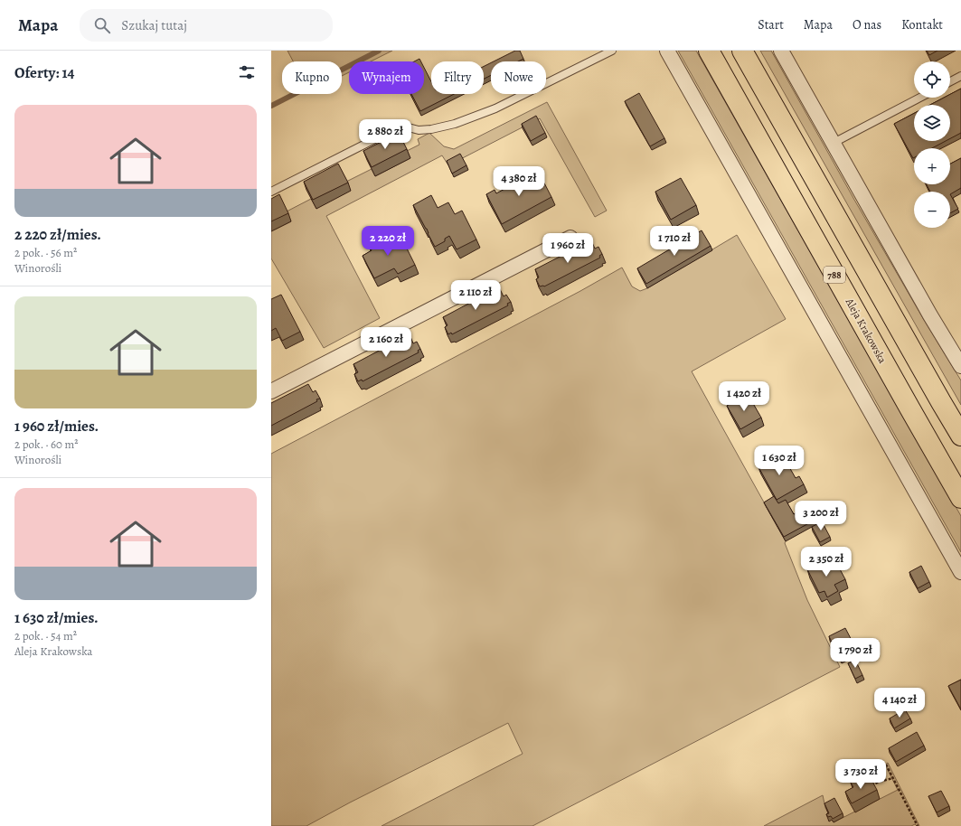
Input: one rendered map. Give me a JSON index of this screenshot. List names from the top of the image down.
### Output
{
  "streets": {
    "main road": ["788", "Aleja Krakowska"]
  },
  "page": {
    "header": "Mapa",
    "search": "Szukaj tutaj",
    "nav": [
      "Start",
      "Mapa",
      "O nas",
      "Kontakt"
    ],
    "heading": "Oferty: 14",
    "map_buttons": ["+", "−"],
    "chip": [
      "Kupno",
      "Wynajem",
      "Filtry",
      "Nowe"
    ],
    "list": [
      {
        "name": "2 220 zł/mies.",
        "note": "2 pok. · 56 m² · Winorośli"
      },
      {
        "name": "1 960 zł/mies.",
        "note": "2 pok. · 60 m² · Winorośli"
      },
      {
        "name": "1 630 zł/mies.",
        "note": "2 pok. · 54 m² · Aleja Krakowska"
      }
    ],
    "price": [
      "2 880 zł",
      "4 380 zł",
      "2 220 zł",
      "1 710 zł",
      "1 960 zł",
      "2 110 zł",
      "2 160 zł",
      "1 420 zł",
      "1 630 zł",
      "3 200 zł",
      "2 350 zł",
      "1 790 zł",
      "4 140 zł",
      "3 730 zł"
    ]
  }
}
